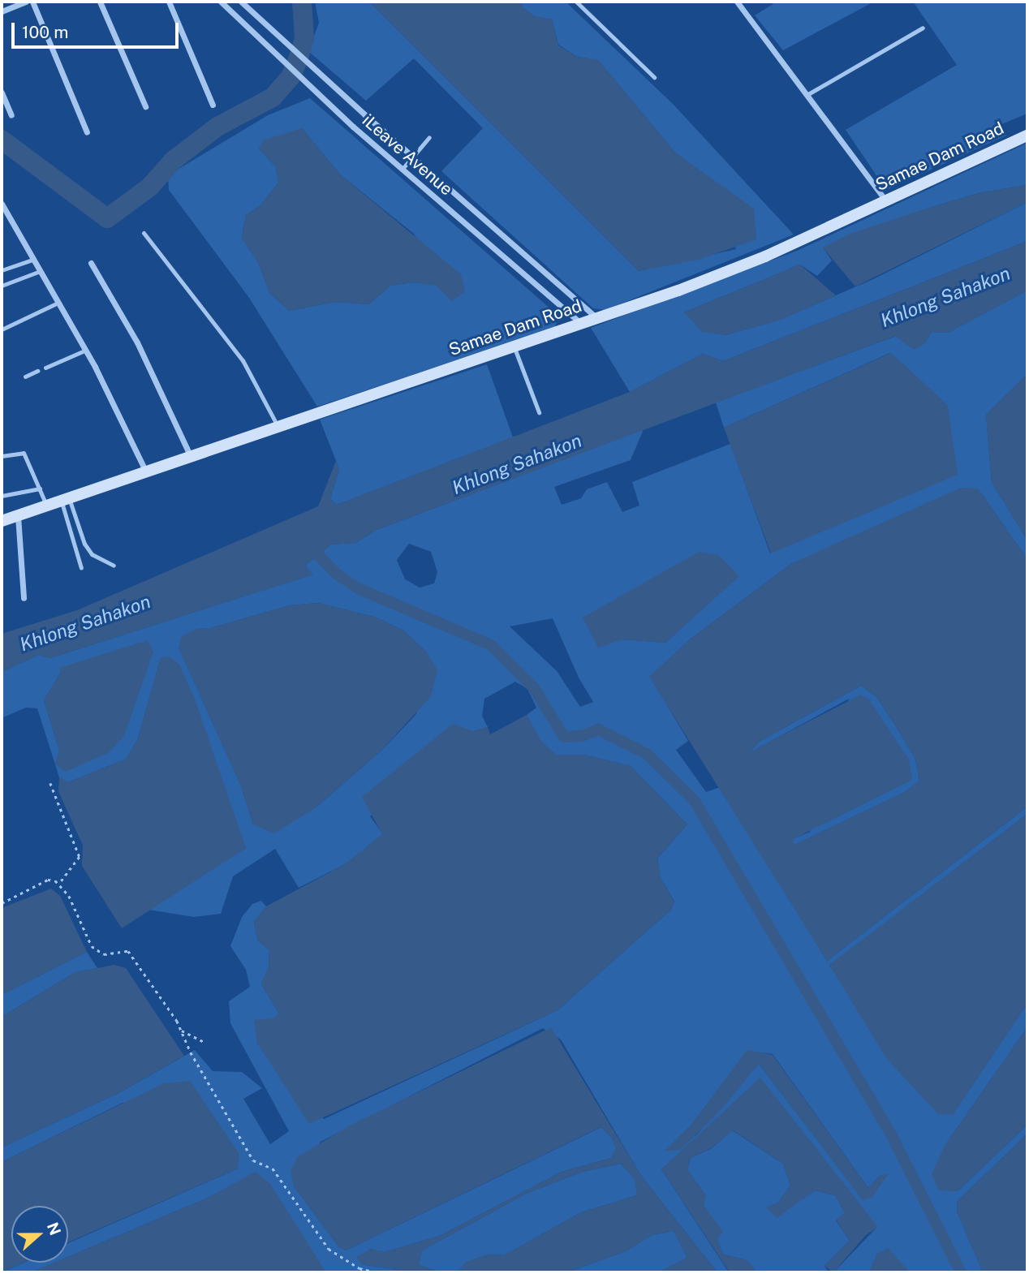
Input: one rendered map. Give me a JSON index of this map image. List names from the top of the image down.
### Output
{
  "streets": {
    "street": ["iLeave Avenue", "Samae Dam Road"]
  },
  "crossings": [
    ["iLeave Avenue", "Samae Dam Road"]
  ],
  "water": ["Khlong Sahakon"],
  "scale_bar": "100 m",
  "north": "right"
}
